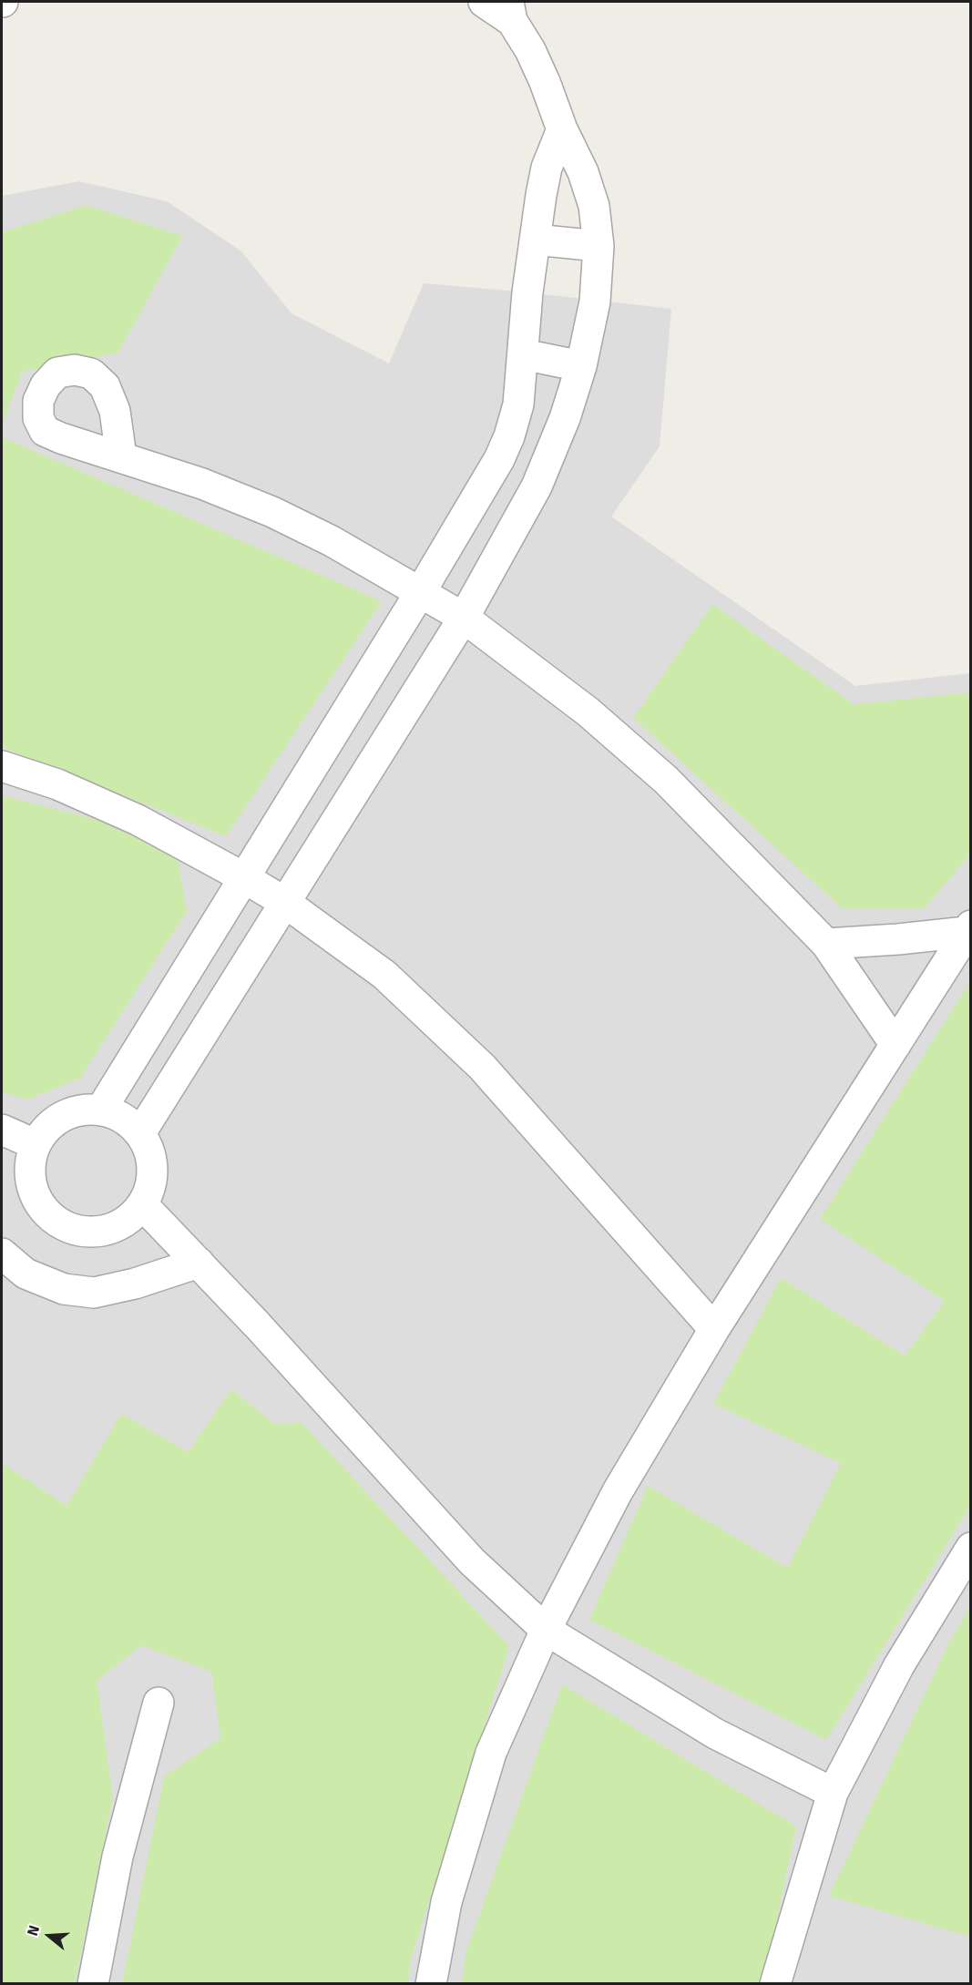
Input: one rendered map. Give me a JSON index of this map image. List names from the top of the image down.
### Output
{
  "north": "left"
}
